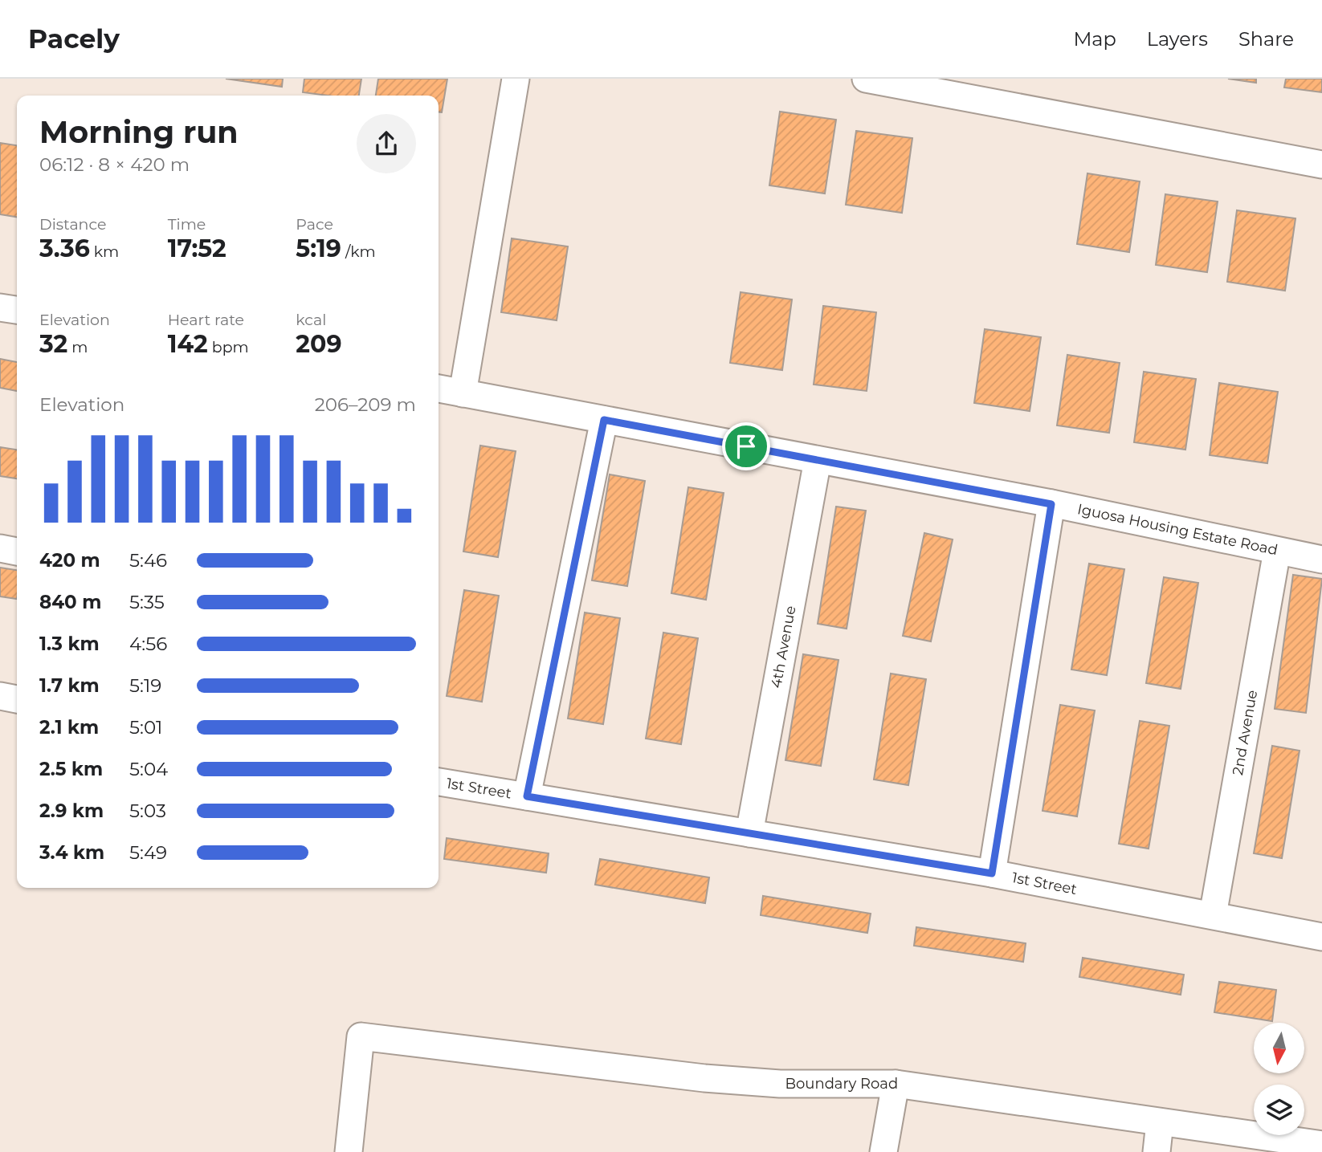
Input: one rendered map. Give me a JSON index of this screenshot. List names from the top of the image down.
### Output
{
  "streets": {
    "street": [
      "Iguosa Housing Estate Road",
      "4th Avenue",
      "2nd Avenue",
      "1st Street",
      "Boundary Road"
    ]
  },
  "crossings": [
    ["Iguosa Housing Estate Road", "4th Avenue"],
    ["Iguosa Housing Estate Road", "2nd Avenue"],
    ["4th Avenue", "1st Street"],
    ["2nd Avenue", "1st Street"]
  ],
  "north": "bottom",
  "page": {
    "header": "Pacely",
    "nav": ["Map", "Layers", "Share"],
    "heading": ["Morning run", "06:12 · 8 × 420 m"],
    "stats": [
      ["Distance", "3.36 km"],
      ["Time", "17:52"],
      ["Pace", "5:19 /km"],
      ["Elevation", "32 m"],
      ["Heart rate", "142 bpm"],
      ["kcal", "209"]
    ],
    "chart": ["Elevation", "206–209 m"],
    "list": [
      {
        "name": "420 m",
        "note": "5:46"
      },
      {
        "name": "840 m",
        "note": "5:35"
      },
      {
        "name": "1.3 km",
        "note": "4:56"
      },
      {
        "name": "1.7 km",
        "note": "5:19"
      },
      {
        "name": "2.1 km",
        "note": "5:01"
      },
      {
        "name": "2.5 km",
        "note": "5:04"
      },
      {
        "name": "2.9 km",
        "note": "5:03"
      },
      {
        "name": "3.4 km",
        "note": "5:49"
      }
    ]
  }
}
